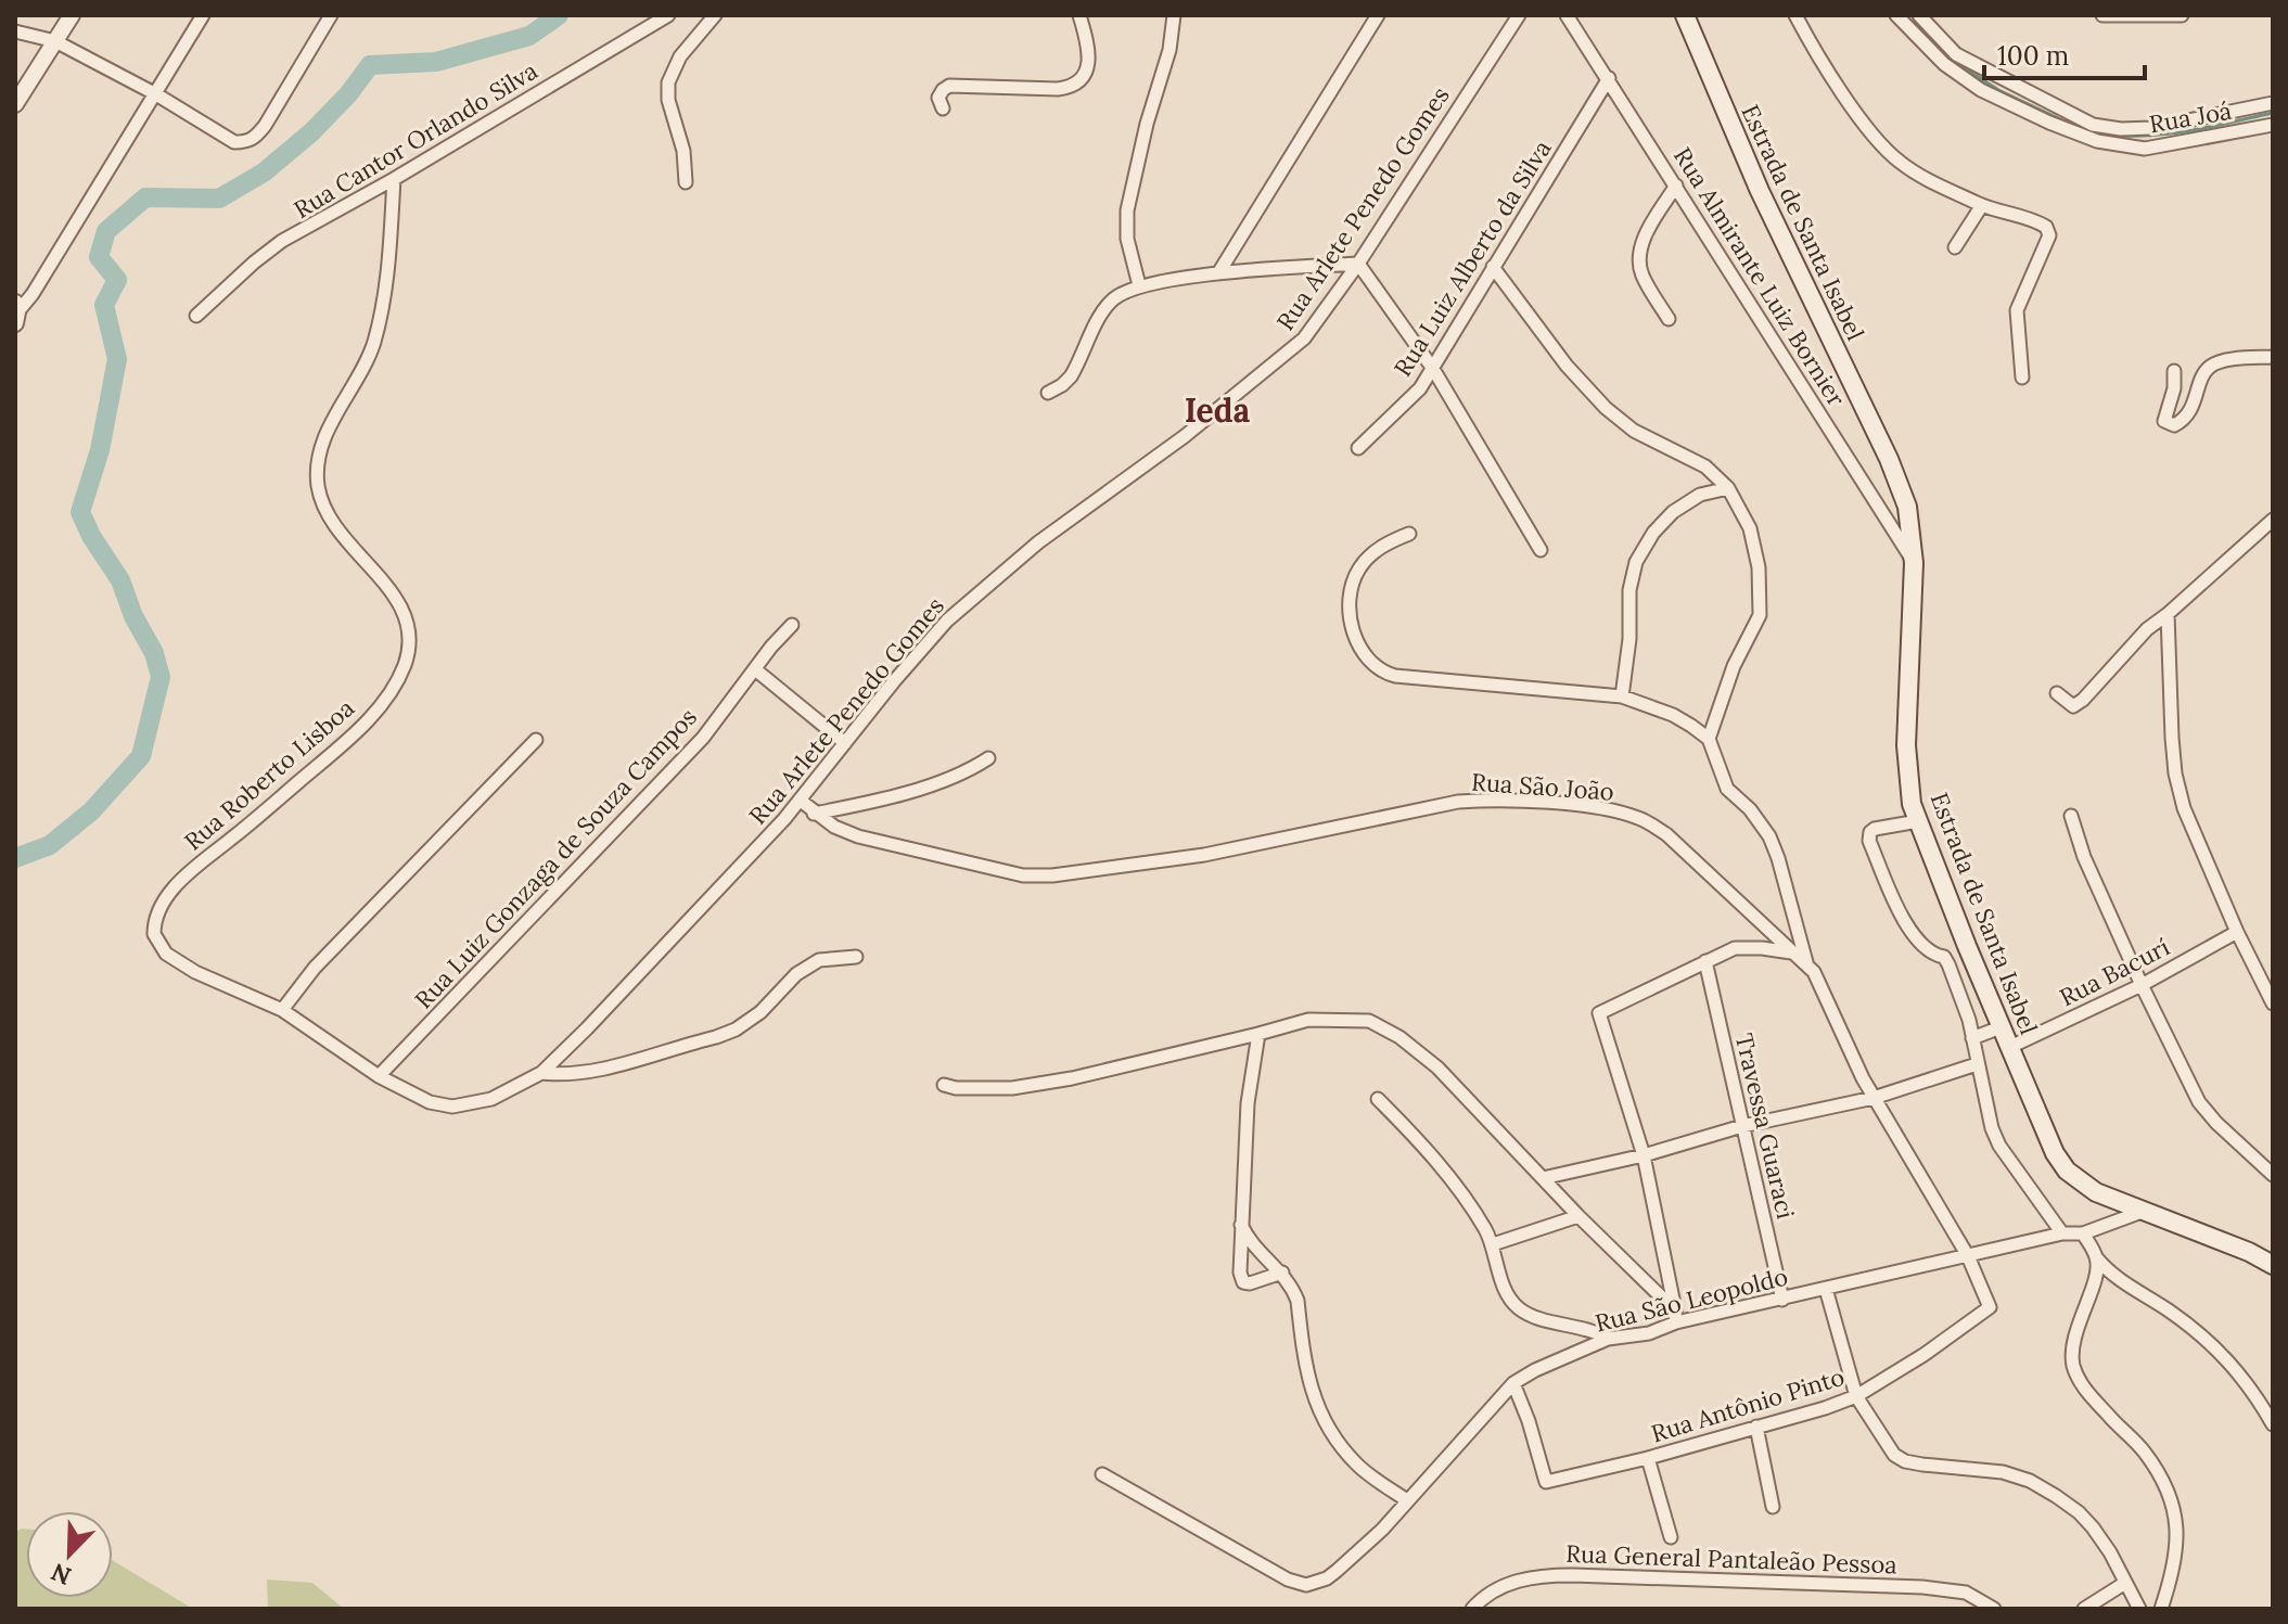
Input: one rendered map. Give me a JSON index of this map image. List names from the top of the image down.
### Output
{
  "streets": {
    "main road": ["Estrada de Santa Isabel"],
    "street": [
      "Rua Joá",
      "Rua Cantor Orlando Silva",
      "Rua Arlete Penedo Gomes",
      "Rua Luiz Alberto da Silva",
      "Rua Almirante Luiz Bornier",
      "Rua Roberto Lisboa",
      "Rua São João",
      "Rua Luiz Gonzaga de Souza Campos",
      "Rua Bacurí",
      "Travessa Guaraci",
      "Rua São Leopoldo",
      "Rua Antônio Pinto",
      "Rua General Pantaleão Pessoa"
    ]
  },
  "crossings": [
    ["Rua Cantor Orlando Silva", "Rua Roberto Lisboa"],
    ["Rua Arlete Penedo Gomes", "Rua Roberto Lisboa"],
    ["Rua Arlete Penedo Gomes", "Rua São João"],
    ["Rua Arlete Penedo Gomes", "Rua Luiz Gonzaga de Souza Campos"],
    ["Estrada de Santa Isabel", "Rua Almirante Luiz Bornier"],
    ["Estrada de Santa Isabel", "Rua Bacurí"],
    ["Estrada de Santa Isabel", "Rua São Leopoldo"],
    ["Rua Luiz Alberto da Silva", "Rua Almirante Luiz Bornier"],
    ["Rua São João", "Rua São Leopoldo"],
    ["Rua São João", "Rua Antônio Pinto"],
    ["Travessa Guaraci", "Rua São Leopoldo"],
    ["Rua São Leopoldo", "Rua Antônio Pinto"]
  ],
  "districts": ["Ieda"],
  "scale_bar": "100 m",
  "north": "bottom left"
}
